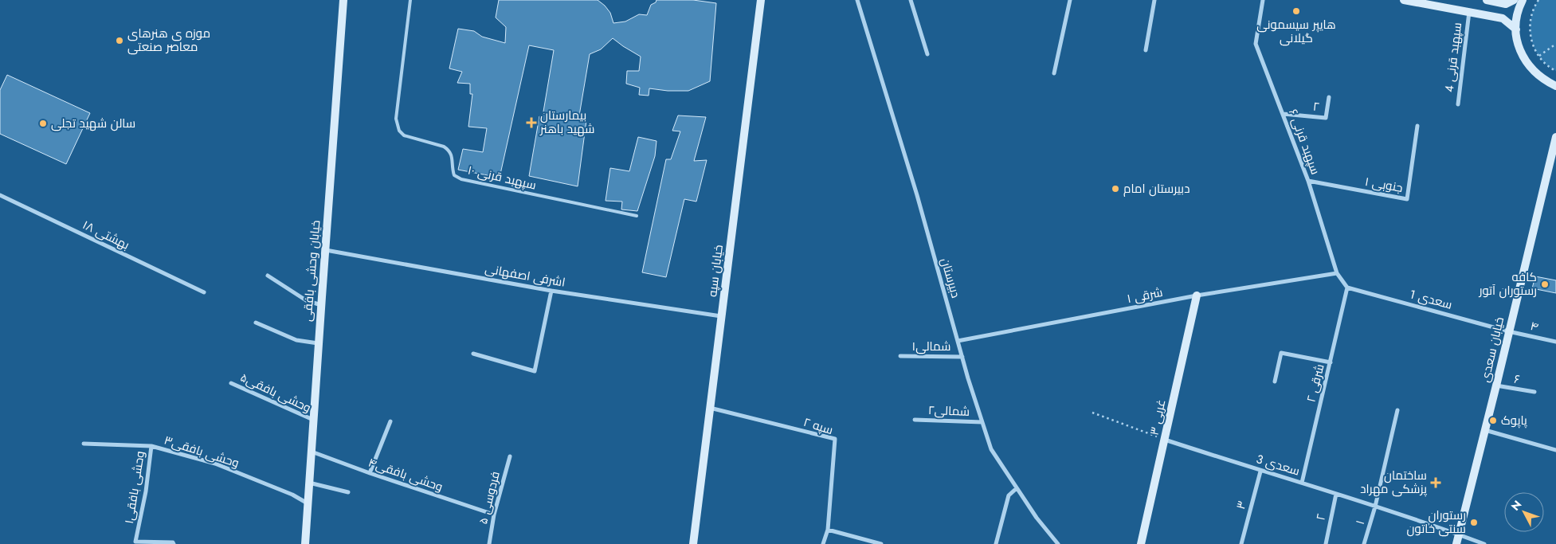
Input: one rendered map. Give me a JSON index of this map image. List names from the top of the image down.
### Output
{
  "streets": {
    "street": [
      "سپهبد قرنی 4",
      "۲",
      "سپهبد قرنی ۶",
      "۱ جنوبی",
      "بهشتی ۱۸",
      "خیابان وحشی بافقی",
      "خیابان سپه",
      "اشرفی اصفهانی",
      "دبیرستان",
      "شرقی ۱",
      "سعدی 1",
      "۴",
      "شمالی۱",
      "خیابان سعدی",
      "۶",
      "شرقی ۲",
      "وحشی بافقی۵",
      "شمالی۲",
      "۳ غربی",
      "سپه ۲",
      "وحشی بافقی۳",
      "سعدی 3",
      "وحشی بافقی۴",
      "وحشی بافقی۱",
      "فردوسی ۵",
      "۳",
      "۱"
    ],
    "lane": ["سپهبد قرنی ۱۰"]
  },
  "crossings": [
    ["۲", "سپهبد قرنی ۶"],
    ["۲", "سعدی 3"],
    ["سپهبد قرنی ۶", "۱ جنوبی"],
    ["سپهبد قرنی ۶", "شرقی ۱"],
    ["سپهبد قرنی ۶", "سعدی 1"],
    ["سپهبد قرنی ۶", "شرقی ۲"],
    ["خیابان وحشی بافقی", "اشرفی اصفهانی"],
    ["خیابان وحشی بافقی", "وحشی بافقی۵"],
    ["خیابان وحشی بافقی", "وحشی بافقی۳"],
    ["خیابان وحشی بافقی", "وحشی بافقی۴"],
    ["خیابان سپه", "اشرفی اصفهانی"],
    ["خیابان سپه", "سپه ۲"],
    ["دبیرستان", "شرقی ۱"],
    ["دبیرستان", "شمالی۱"],
    ["دبیرستان", "شمالی۲"],
    ["شرقی ۱", "۳ غربی"],
    ["سعدی 1", "۴"],
    ["سعدی 1", "خیابان سعدی"],
    ["سعدی 1", "شرقی ۲"],
    ["۴", "خیابان سعدی"],
    ["خیابان سعدی", "۶"],
    ["خیابان سعدی", "سعدی 3"],
    ["شرقی ۲", "سعدی 3"],
    ["۳ غربی", "سعدی 3"],
    ["وحشی بافقی۳", "وحشی بافقی۱"],
    ["سعدی 3", "۳"],
    ["سعدی 3", "۱"],
    ["وحشی بافقی۴", "فردوسی ۵"]
  ],
  "places": {
    "other": [
      "هایپر سیسمونی گیلانی",
      "موزه ی هنرهای معاصر صنعتی",
      "سالن شهید تجلی",
      "دبیرستان امام",
      "کافه رستوران آتور",
      "پاپوک",
      "رستوران سنتی خاتون"
    ],
    "health": ["بیمارستان شهید باهنر", "ساختمان پزشکی مهراد"]
  },
  "north": "top left"
}
